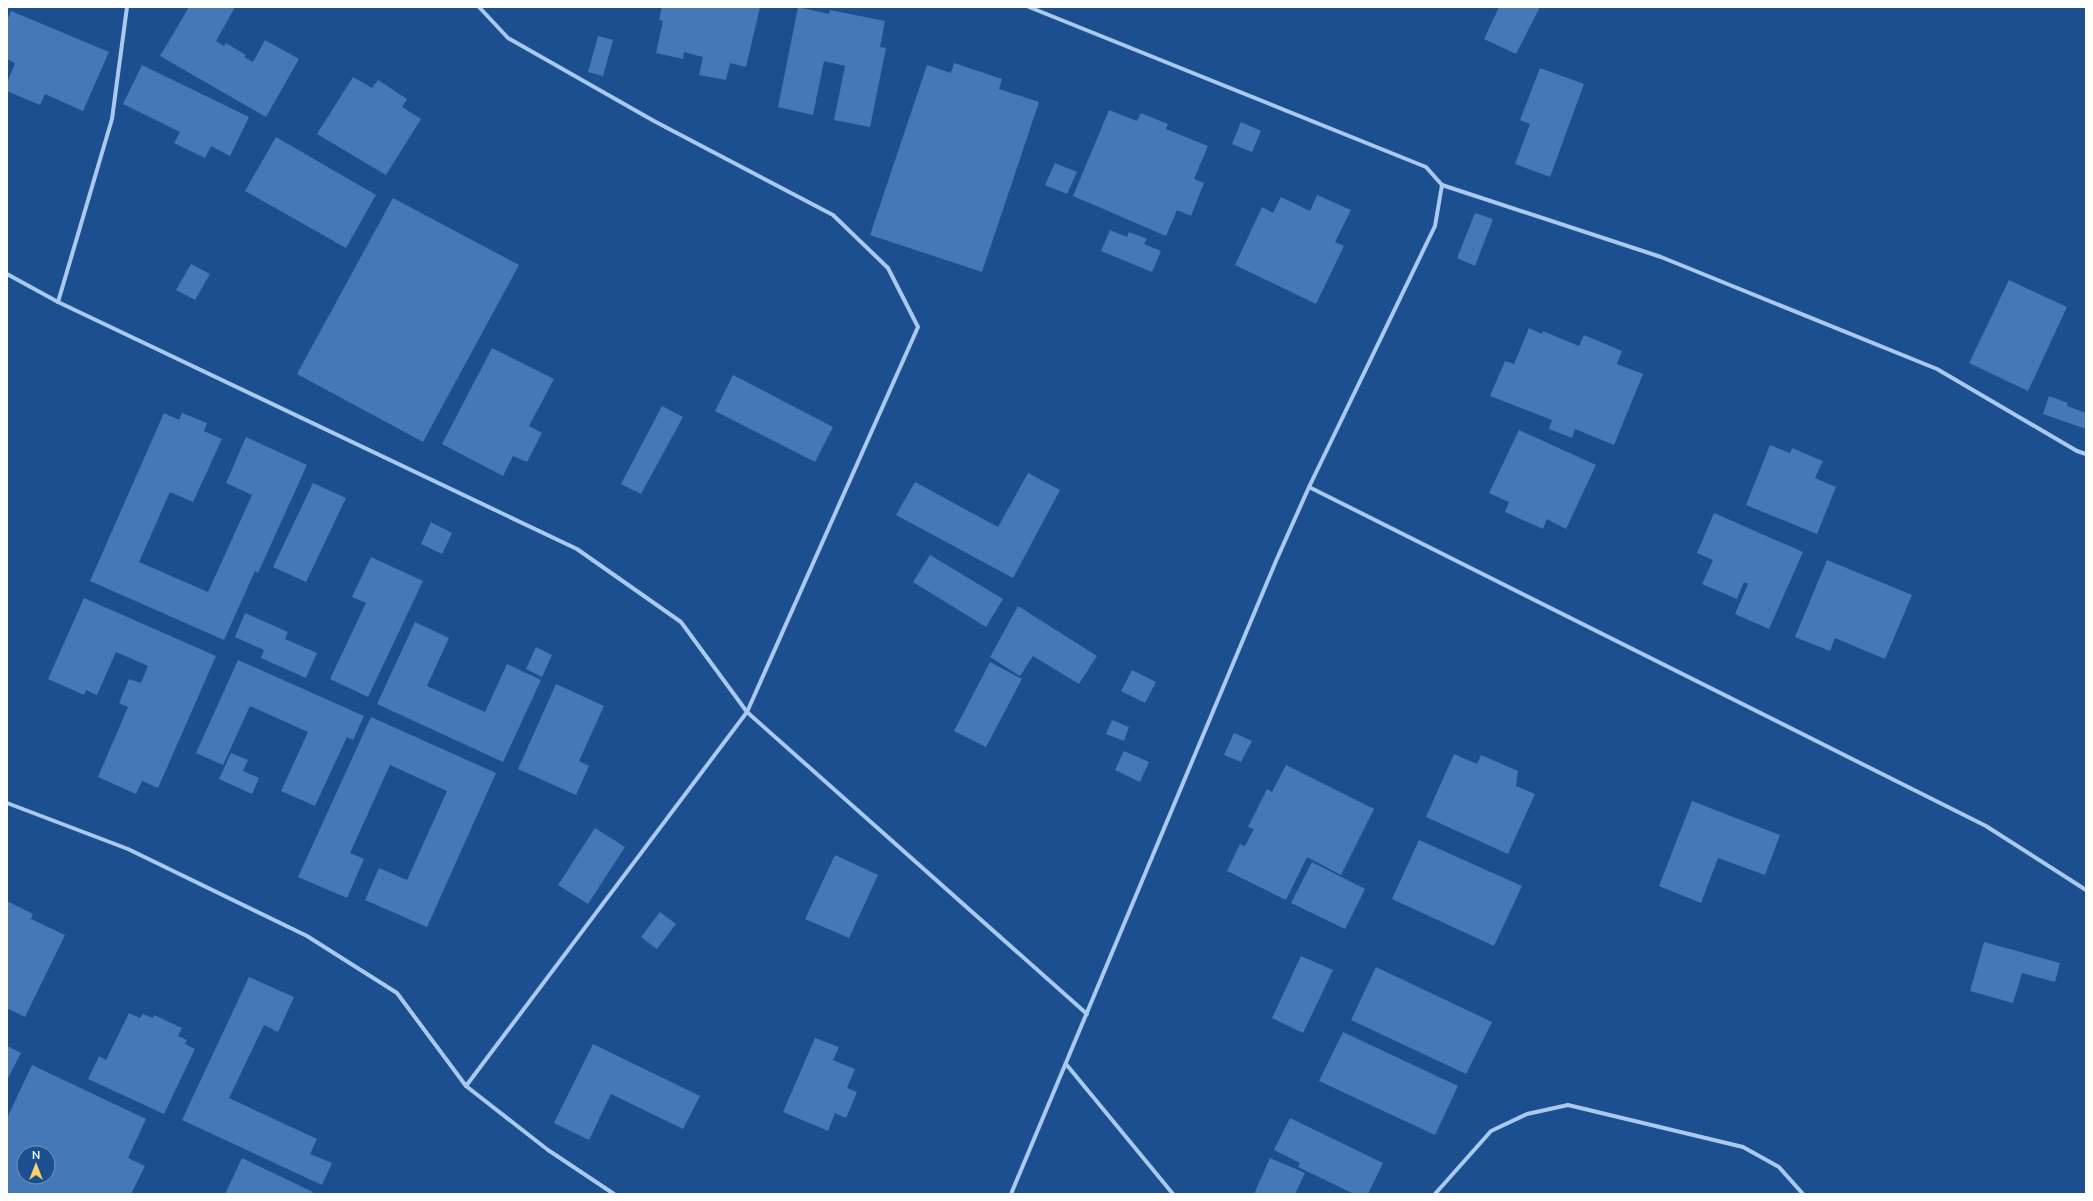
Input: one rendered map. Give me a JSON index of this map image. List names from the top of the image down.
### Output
{
  "north": "top"
}
